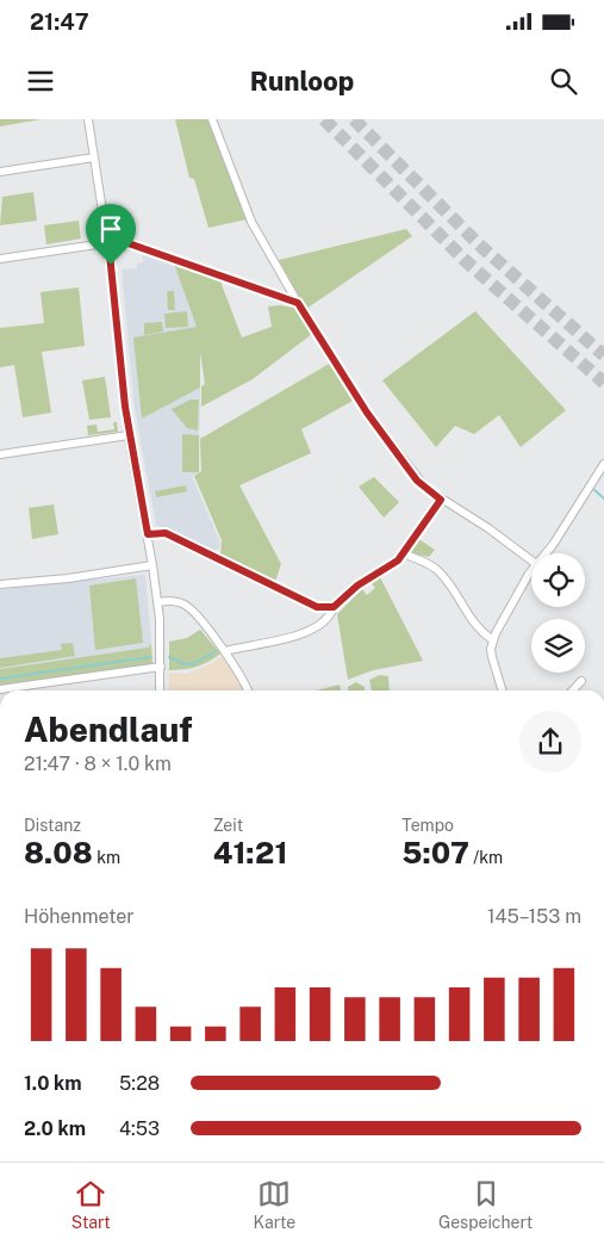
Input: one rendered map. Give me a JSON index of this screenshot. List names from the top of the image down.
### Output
{
  "page": {
    "status": "21:47",
    "header": "Runloop",
    "heading": ["Abendlauf", "21:47 · 8 × 1.0 km"],
    "stats": [
      ["Distanz", "8.08 km"],
      ["Zeit", "41:21"],
      ["Tempo", "5:07 /km"]
    ],
    "chart": ["Höhenmeter", "145–153 m"],
    "list": [
      {
        "name": "1.0 km",
        "note": "5:28"
      },
      {
        "name": "2.0 km",
        "note": "4:53"
      }
    ],
    "tabs": ["Start", "Karte", "Gespeichert"]
  }
}
